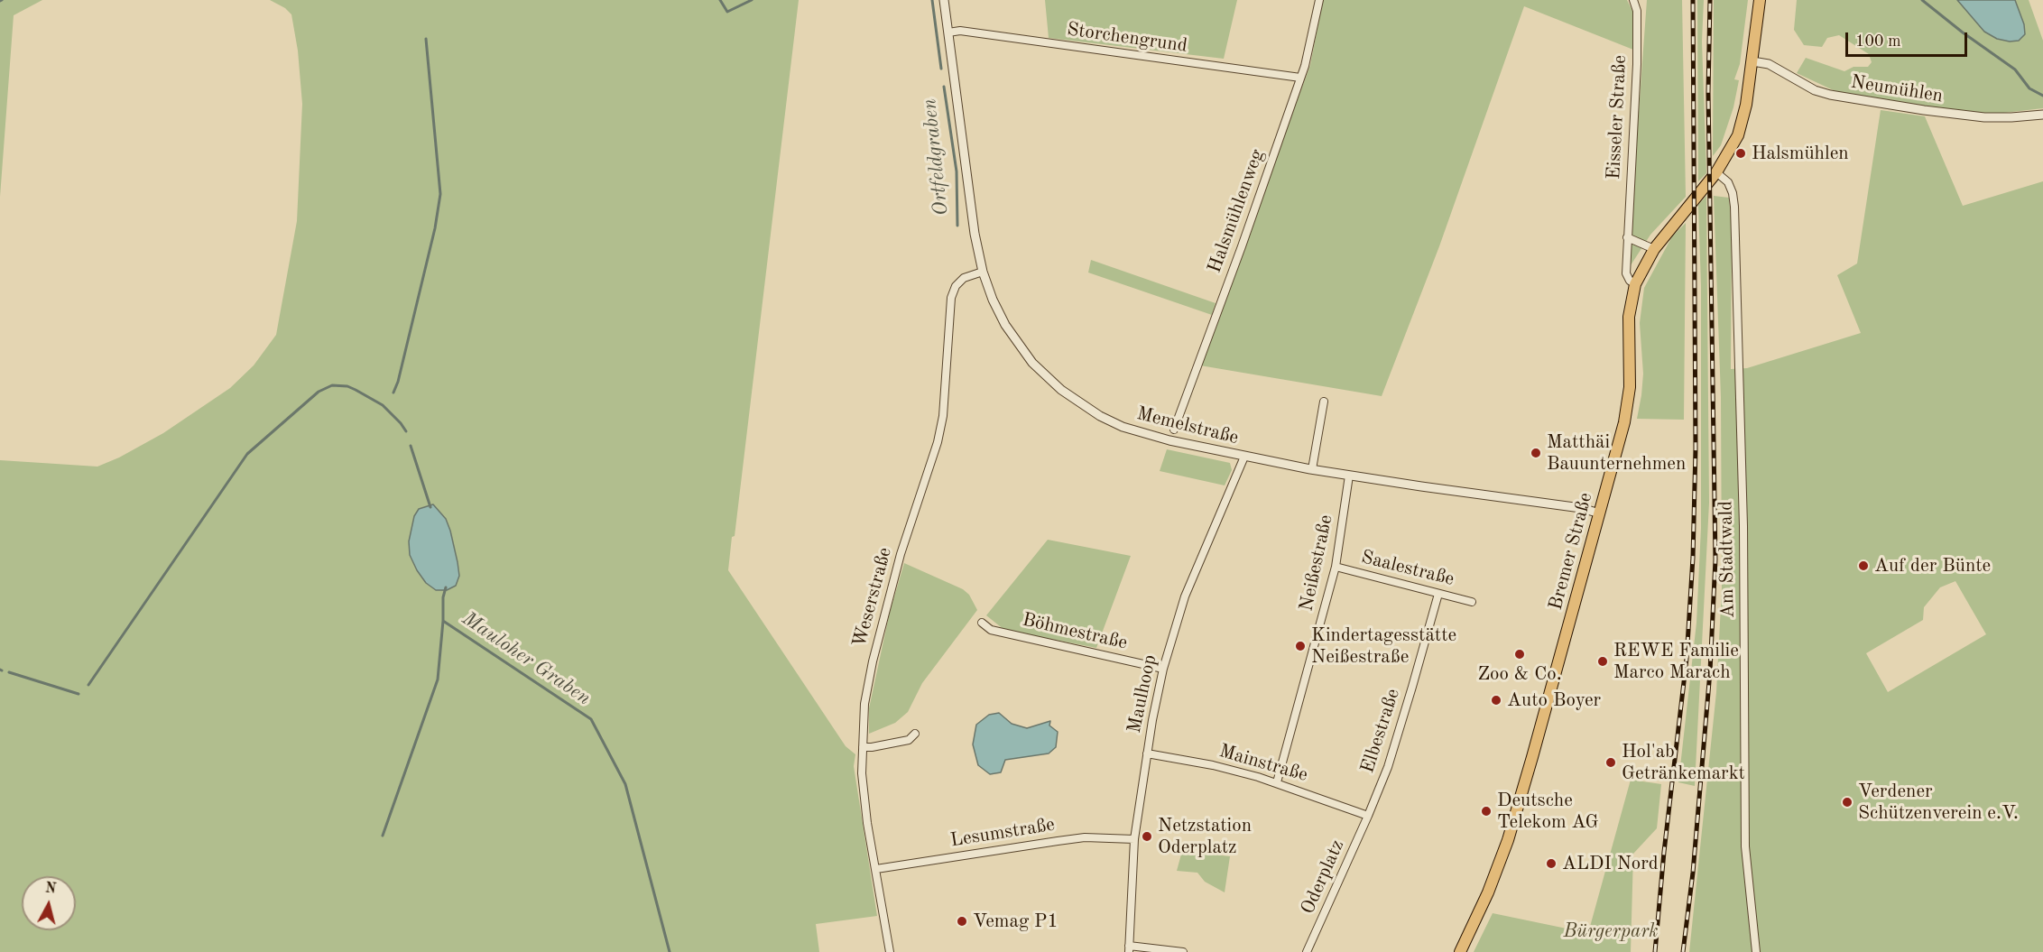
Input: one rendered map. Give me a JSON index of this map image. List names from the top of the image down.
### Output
{
  "streets": {
    "main road": ["Bremer Straße"],
    "street": [
      "Storchengrund",
      "Neumühlen",
      "Eisseler Straße",
      "Halsmühlenweg",
      "Memelstraße",
      "Am Stadtwald",
      "Neißestraße",
      "Saalestraße",
      "Weserstraße",
      "Böhmestraße",
      "Maulhoop",
      "Elbestraße",
      "Mainstraße",
      "Lesumstraße",
      "Oderplatz"
    ]
  },
  "crossings": [
    ["Storchengrund", "Halsmühlenweg"],
    ["Storchengrund", "Memelstraße"],
    ["Neumühlen", "Bremer Straße"],
    ["Eisseler Straße", "Bremer Straße"],
    ["Memelstraße", "Bremer Straße"],
    ["Memelstraße", "Neißestraße"],
    ["Memelstraße", "Weserstraße"],
    ["Memelstraße", "Maulhoop"],
    ["Bremer Straße", "Am Stadtwald"],
    ["Neißestraße", "Saalestraße"],
    ["Neißestraße", "Mainstraße"],
    ["Saalestraße", "Elbestraße"],
    ["Weserstraße", "Lesumstraße"],
    ["Böhmestraße", "Maulhoop"],
    ["Maulhoop", "Mainstraße"],
    ["Maulhoop", "Lesumstraße"],
    ["Elbestraße", "Mainstraße"],
    ["Elbestraße", "Oderplatz"],
    ["Mainstraße", "Oderplatz"]
  ],
  "water": ["Ortfeldgraben", "Mauloher Graben"],
  "parks": ["Bürgerpark"],
  "places": [
    "Halsmühlen",
    "Matthäi Bauunternehmen",
    "Auf der Bünte",
    "Kindertagesstätte Neißestraße",
    "Zoo & Co.",
    "REWE Familie Marco Marach",
    "Auto Boyer",
    "Hol'ab Getränkemarkt",
    "Verdener Schützenverein e.V.",
    "Deutsche Telekom AG",
    "Netzstation Oderplatz",
    "ALDI Nord",
    "Vemag P1"
  ],
  "scale_bar": "100 m",
  "north": "top"
}
